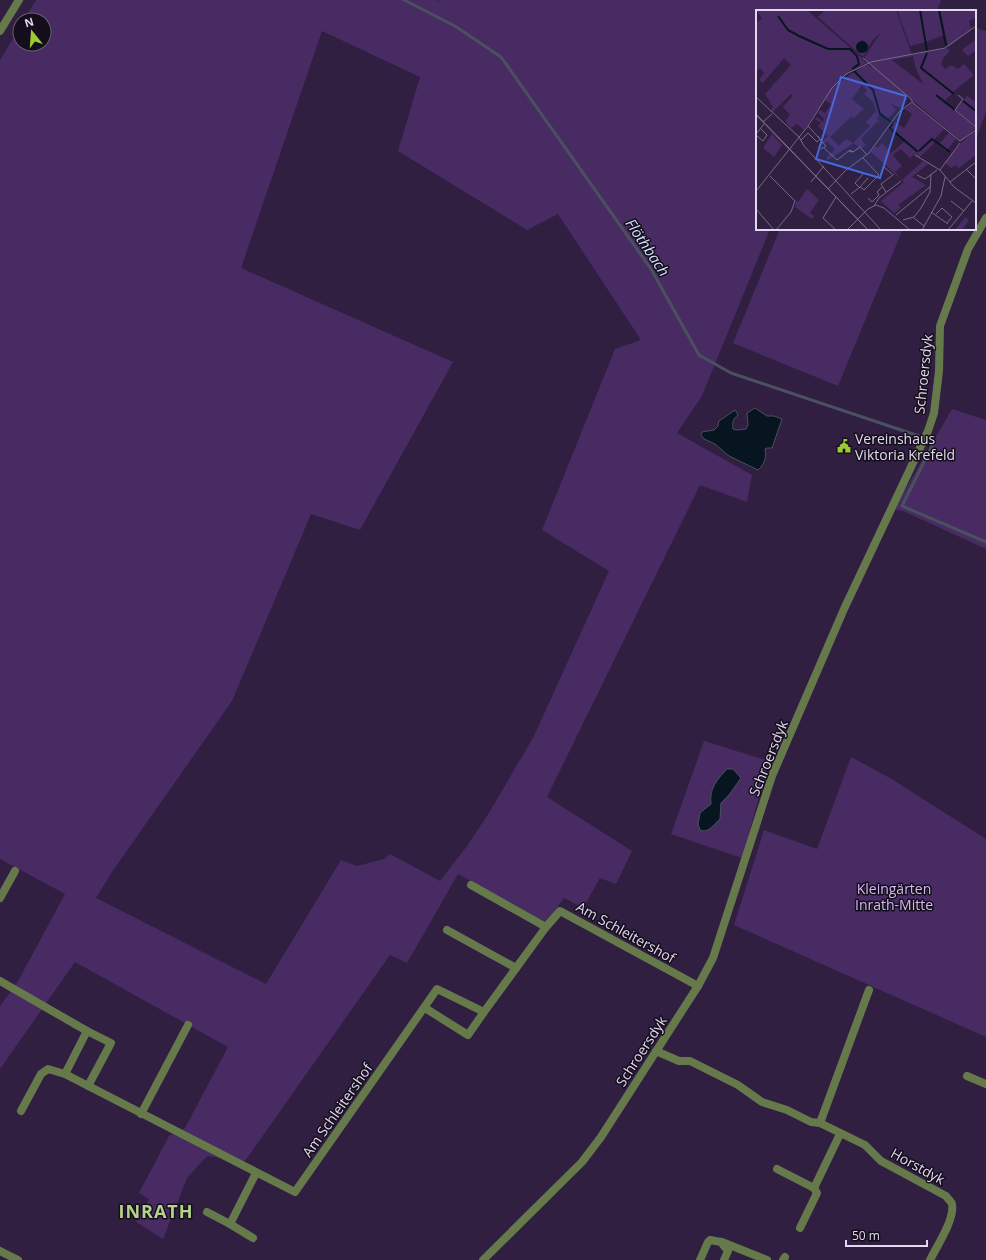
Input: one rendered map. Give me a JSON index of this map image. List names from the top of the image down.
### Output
{
  "streets": {
    "street": ["Schroersdyk", "Am Schleitershof", "Horstdyk"]
  },
  "crossings": [
    ["Schroersdyk", "Am Schleitershof"],
    ["Schroersdyk", "Horstdyk"]
  ],
  "districts": ["INRATH"],
  "water": ["Flöthbach"],
  "parks": ["Kleingärten Inrath-Mitte"],
  "places": {
    "public building": ["Vereinshaus Viktoria Krefeld"]
  },
  "scale_bar": "50 m",
  "north": "top"
}
